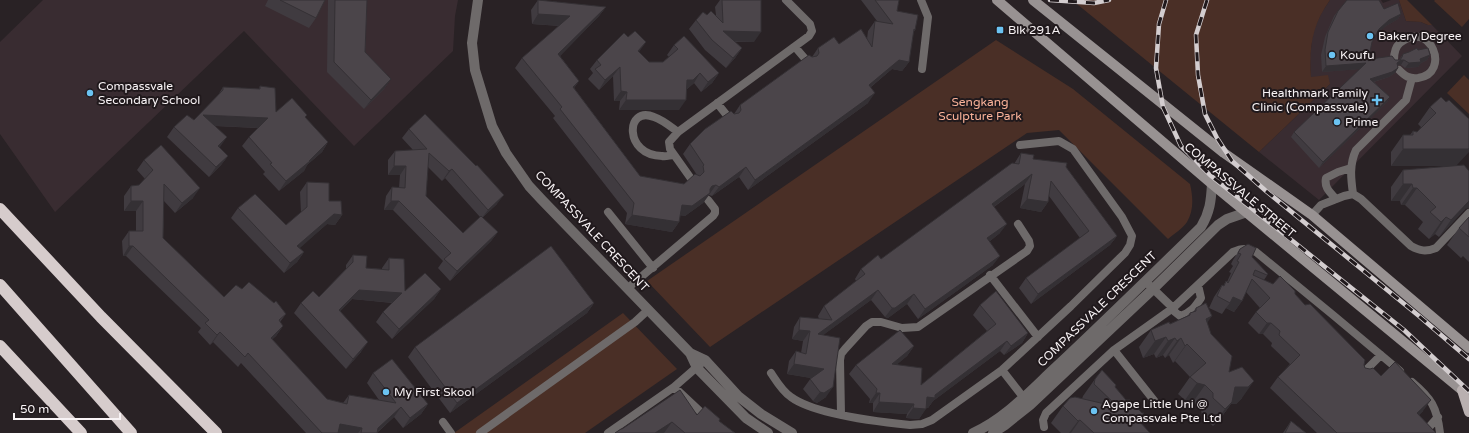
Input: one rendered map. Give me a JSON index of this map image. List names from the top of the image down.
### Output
{
  "streets": {
    "street": ["COMPASSVALE STREET", "COMPASSVALE CRESCENT"]
  },
  "crossings": [
    ["COMPASSVALE STREET", "COMPASSVALE CRESCENT"]
  ],
  "parks": ["Sengkang Sculpture Park"],
  "places": {
    "transit": ["Blk 291A"],
    "other": [
      "Bakery Degree",
      "Koufu",
      "Compassvale Secondary School",
      "Prime",
      "My First Skool",
      "Agape Little Uni @ Compassvale Pte Ltd"
    ],
    "health": ["Healthmark Family Clinic (Compassvale)"]
  },
  "scale_bar": "50 m"
}
